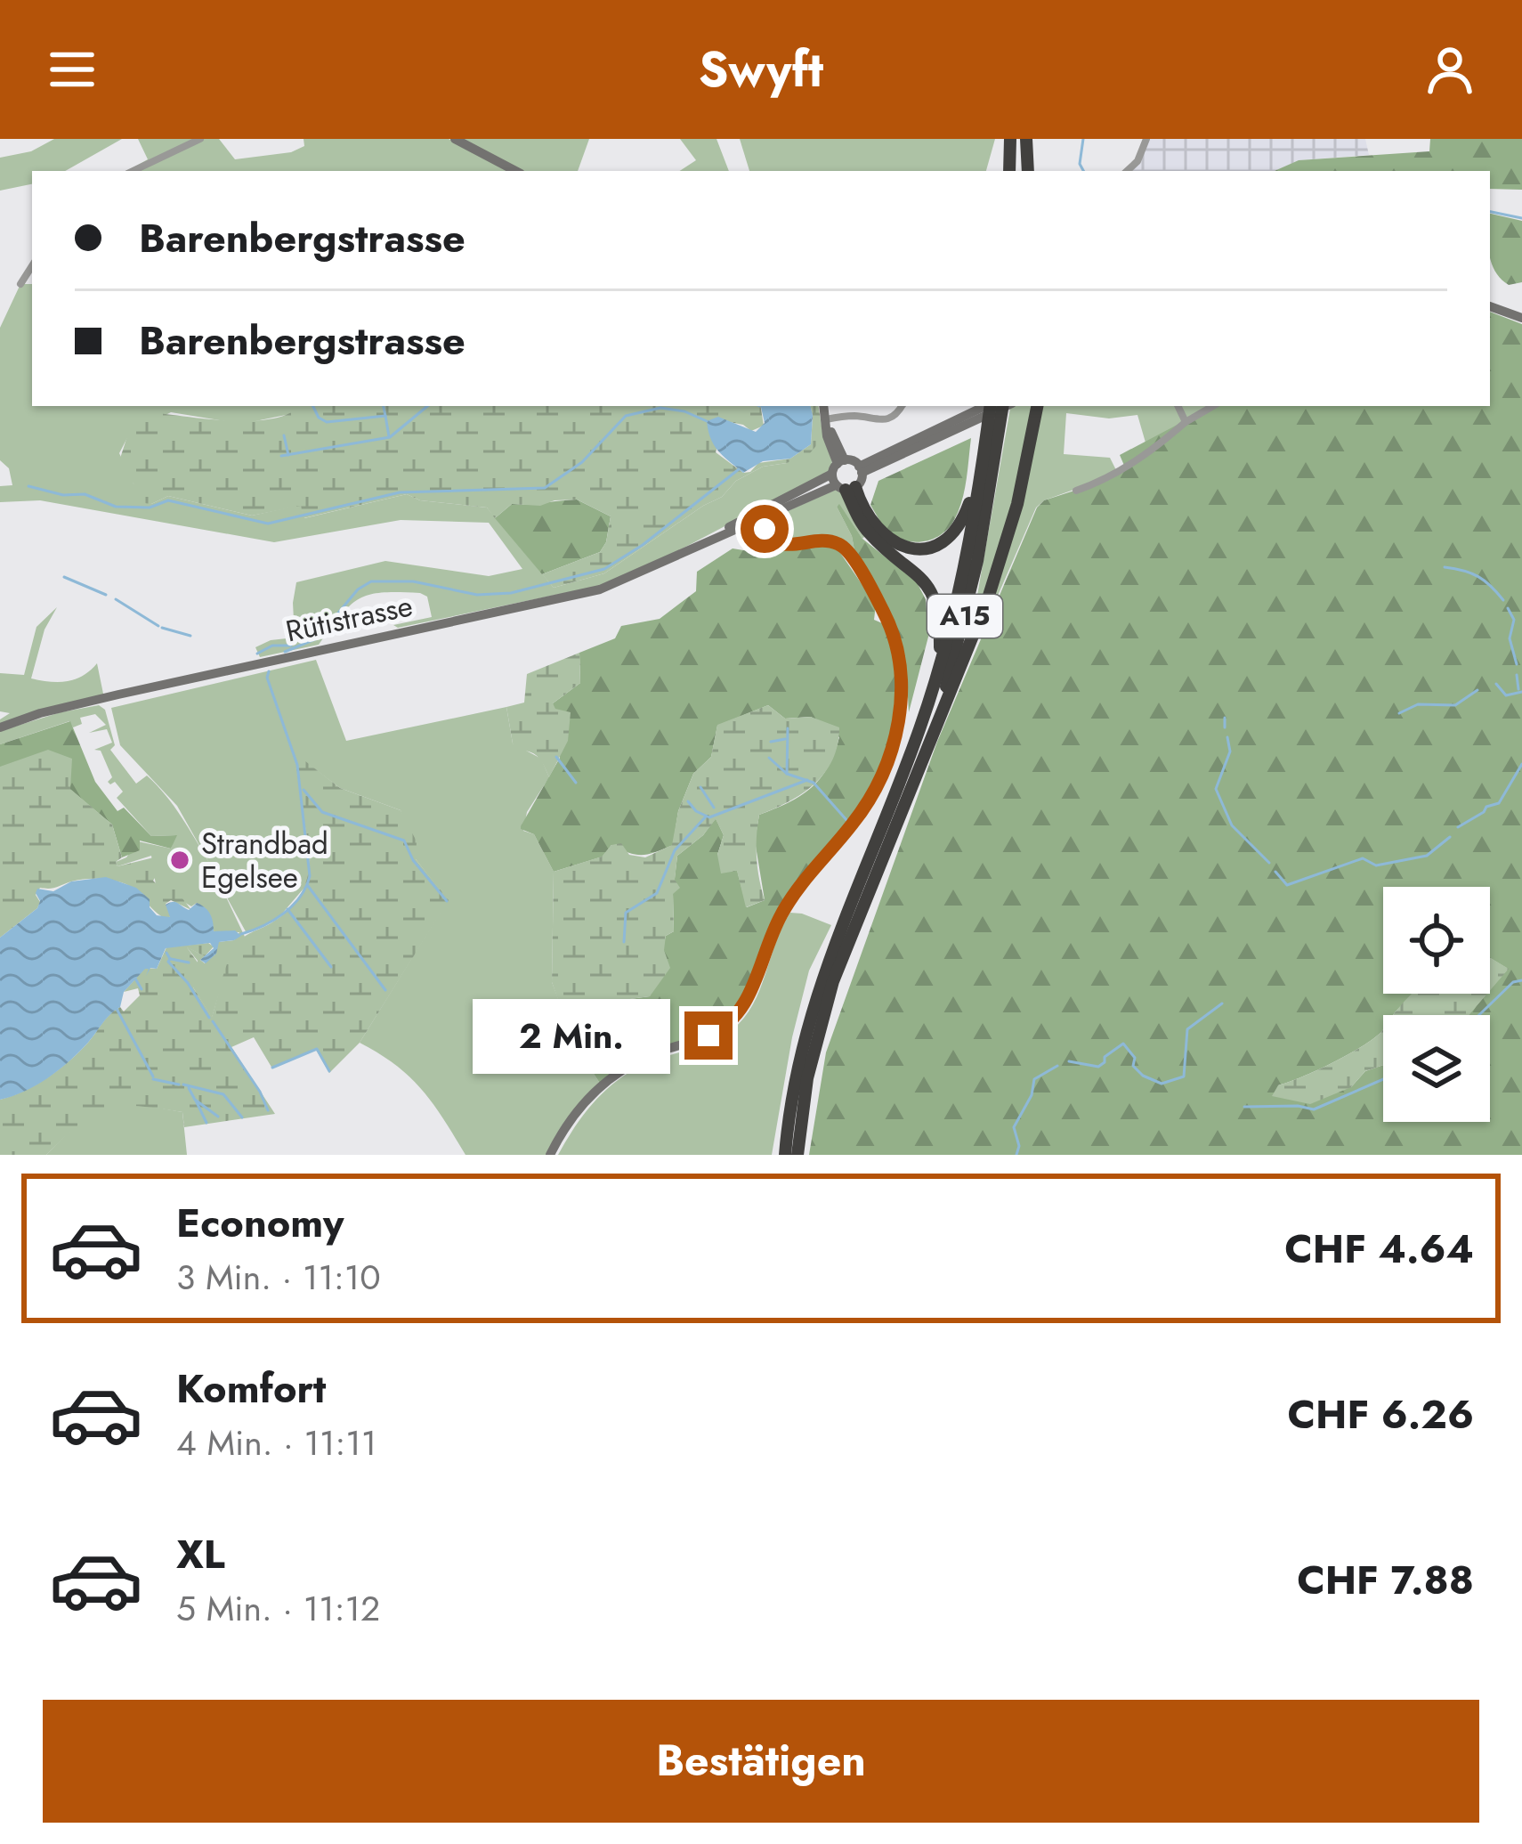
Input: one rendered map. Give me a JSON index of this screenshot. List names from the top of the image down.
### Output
{
  "streets": {
    "highway": ["A15"],
    "main road": ["Rütistrasse"]
  },
  "places": ["Strandbad Egelsee"],
  "page": {
    "header": "Swyft",
    "banner": ["Barenbergstrasse", "Barenbergstrasse"],
    "bubble": "2 Min.",
    "list": [
      {
        "name": "Economy",
        "note": "3 Min. · 11:10",
        "value": "CHF 4.64"
      },
      {
        "name": "Komfort",
        "note": "4 Min. · 11:11",
        "value": "CHF 6.26"
      },
      {
        "name": "XL",
        "note": "5 Min. · 11:12",
        "value": "CHF 7.88"
      }
    ],
    "buttons": "Bestätigen"
  }
}
